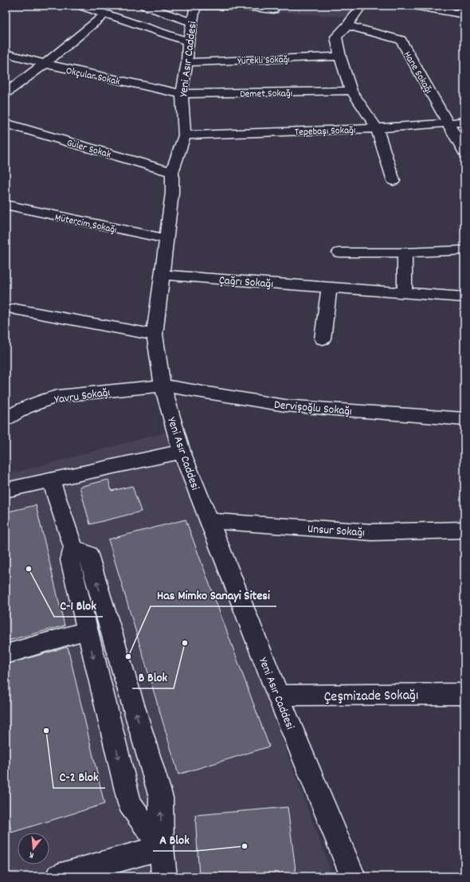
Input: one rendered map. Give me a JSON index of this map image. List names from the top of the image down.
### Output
{
  "streets": {
    "street": [
      "Yeni Asır Caddesi",
      "Yürekli Sokağı",
      "Hane Sokağı",
      "Okçular Sokak",
      "Demet Sokağı",
      "Tepebaşı Sokağı",
      "Güler Sokak",
      "Mütercim Sokağı",
      "Çağrı Sokağı",
      "Yavru Sokağı",
      "Dervişoğlu Sokağı",
      "Unsur Sokağı",
      "Çeşmizade Sokağı"
    ]
  },
  "crossings": [
    ["Yeni Asır Caddesi", "Yürekli Sokağı"],
    ["Yeni Asır Caddesi", "Okçular Sokak"],
    ["Yeni Asır Caddesi", "Demet Sokağı"],
    ["Yeni Asır Caddesi", "Tepebaşı Sokağı"],
    ["Yeni Asır Caddesi", "Güler Sokak"],
    ["Yeni Asır Caddesi", "Mütercim Sokağı"],
    ["Yeni Asır Caddesi", "Çağrı Sokağı"],
    ["Yeni Asır Caddesi", "Yavru Sokağı"],
    ["Yeni Asır Caddesi", "Dervişoğlu Sokağı"],
    ["Yeni Asır Caddesi", "Unsur Sokağı"],
    ["Yeni Asır Caddesi", "Çeşmizade Sokağı"],
    ["Hane Sokağı", "Tepebaşı Sokağı"],
    ["Okçular Sokak", "Demet Sokağı"],
    ["Yavru Sokağı", "Dervişoğlu Sokağı"]
  ],
  "places": [
    "C-1 Blok",
    "B Blok",
    "Has Mimko Sanayi Sitesi",
    "C-2 Blok",
    "A Blok"
  ],
  "north": "bottom"
}
